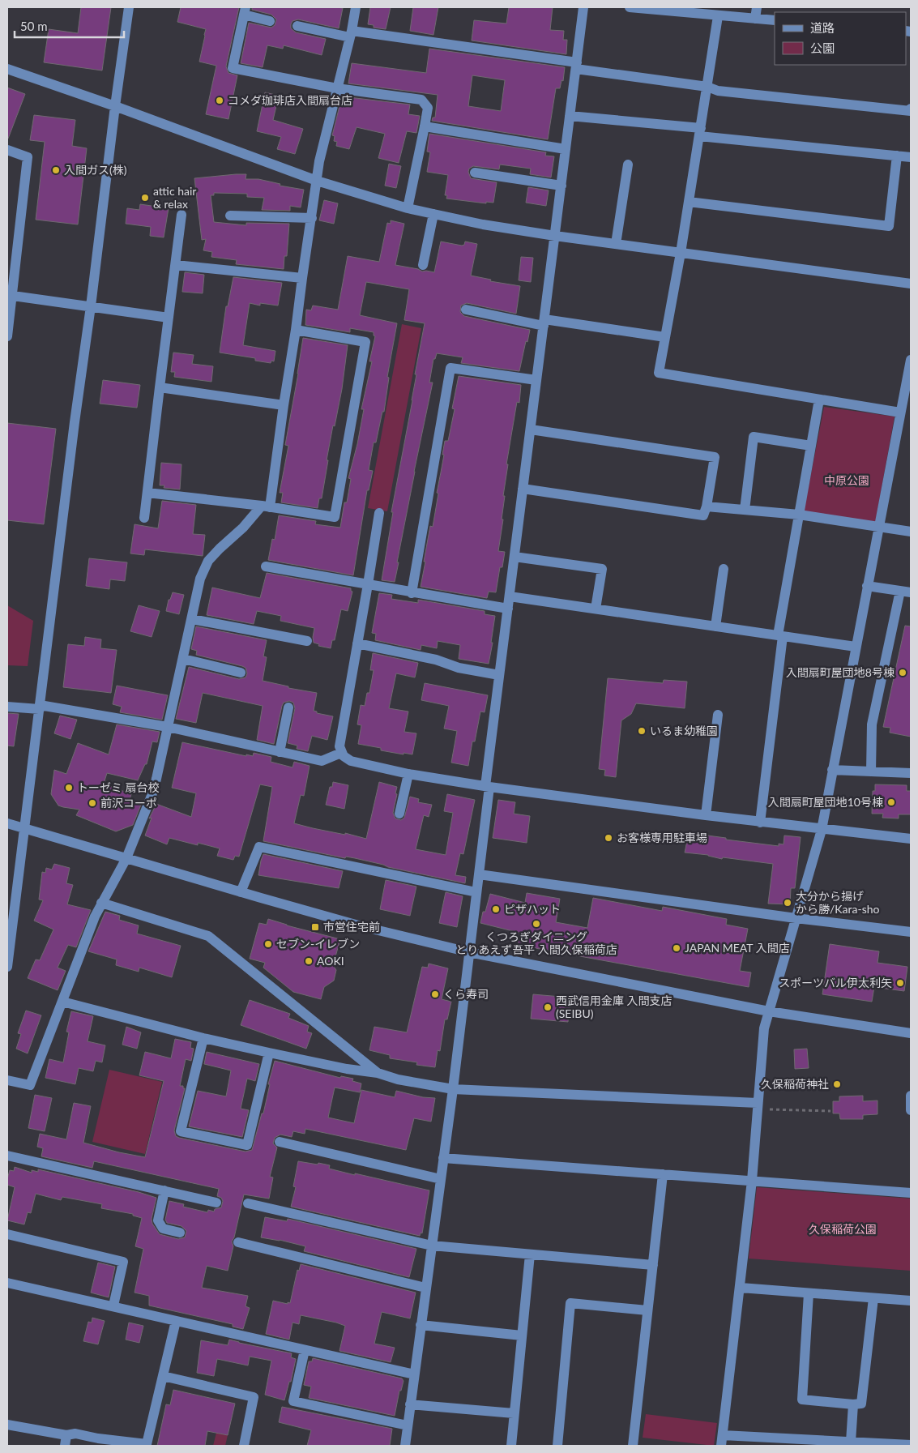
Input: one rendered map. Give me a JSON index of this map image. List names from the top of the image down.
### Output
{
  "parks": ["中原公園", "久保稲荷公園"],
  "places": {
    "other": [
      "コメダ珈琲店入間扇台店",
      "入間ガス(株)",
      "attic hair & relax",
      "入間扇町屋団地8号棟",
      "いるま幼稚園",
      "トーゼミ 扇台校",
      "入間扇町屋団地10号棟",
      "前沢コーポ",
      "お客様専用駐車場",
      "大分から揚げ から勝/Kara-sho",
      "ピザハット",
      "くつろぎダイニング とりあえず吾平 入間久保稲荷店",
      "セブン-イレブン",
      "JAPAN MEAT 入間店",
      "AOKI",
      "スポーツバル伊太利矢",
      "くら寿司",
      "西武信用金庫 入間支店 (SEIBU)",
      "久保稲荷神社"
    ],
    "transit": ["市営住宅前"]
  },
  "legend": ["道路", "公園"],
  "scale_bar": "50 m"
}
